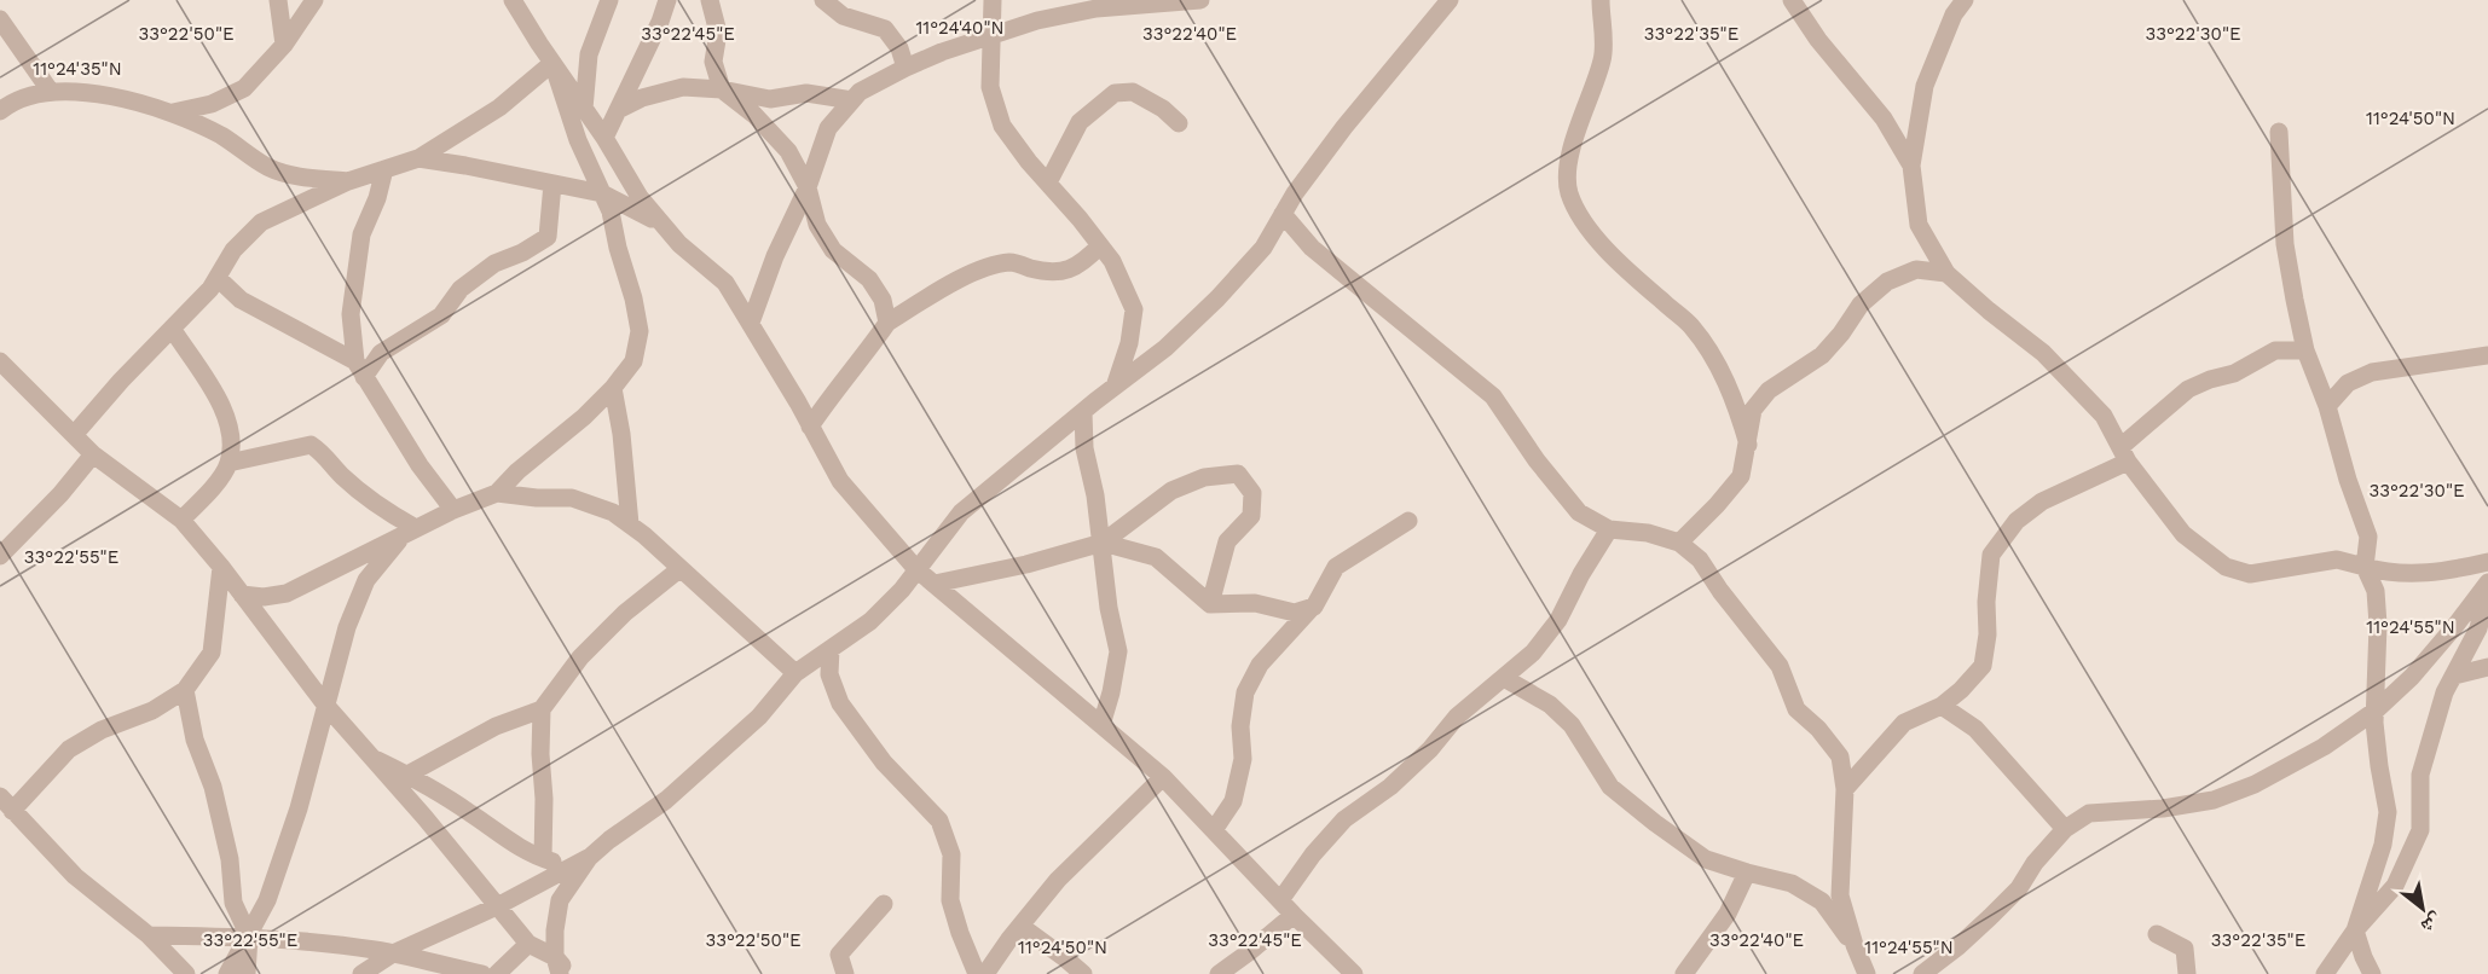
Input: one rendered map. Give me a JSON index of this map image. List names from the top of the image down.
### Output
{
  "north": "bottom right",
  "coordinates": [
    "11°24'40\"N",
    "33°22'30\"E",
    "33°22'50\"E",
    "33°22'45\"E",
    "33°22'35\"E",
    "33°22'40\"E",
    "11°24'35\"N",
    "11°24'50\"N",
    "33°22'55\"E",
    "11°24'55\"N"
  ]
}
